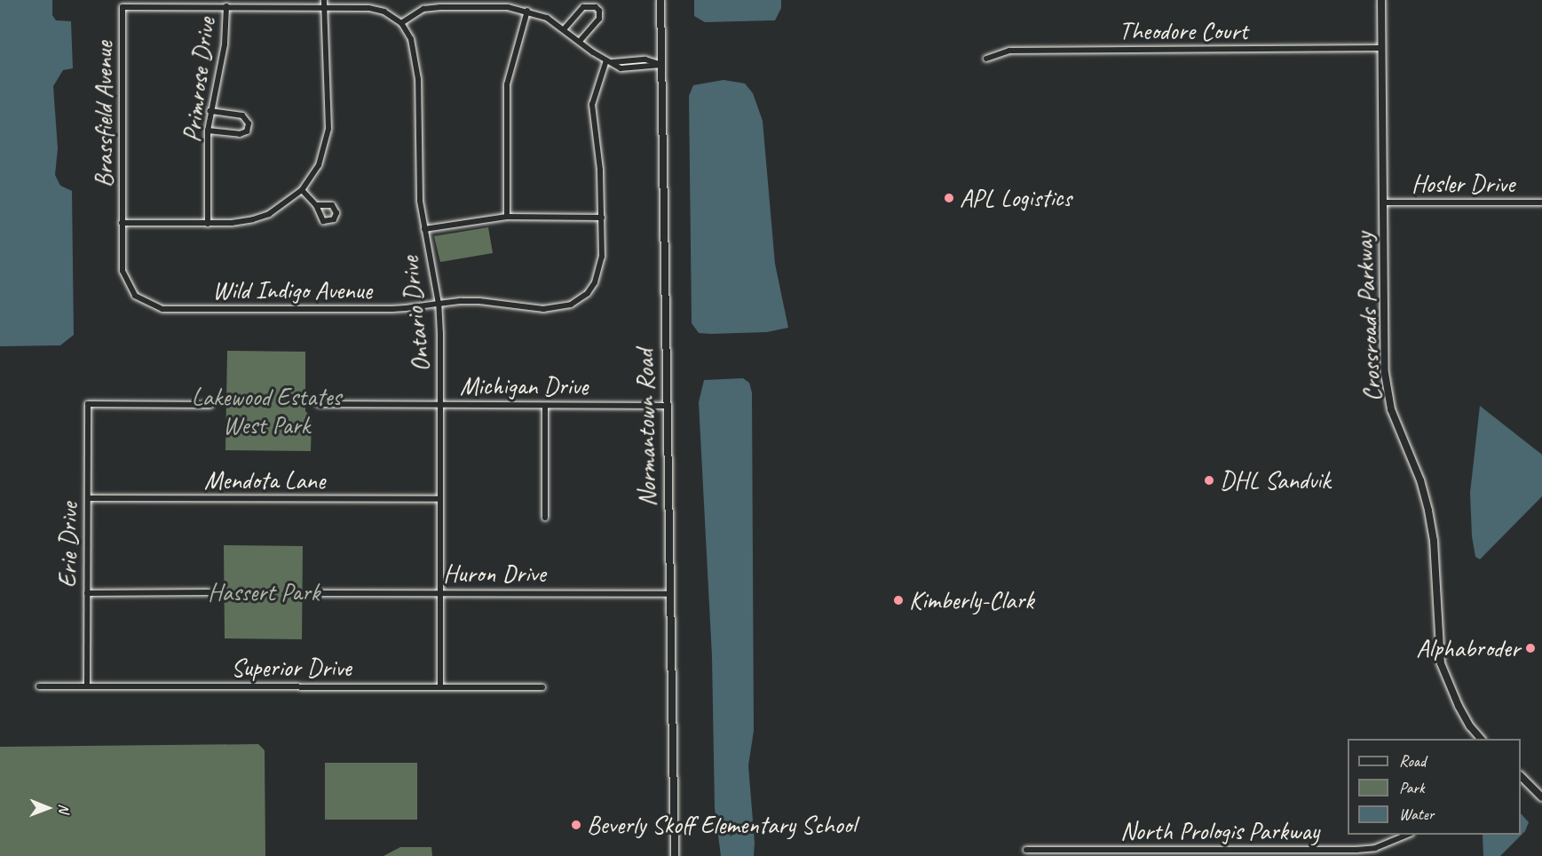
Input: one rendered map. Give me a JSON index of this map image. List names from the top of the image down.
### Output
{
  "streets": {
    "street": [
      "Theodore Court",
      "Primrose Drive",
      "Brassfield Avenue",
      "Hosler Drive",
      "Wild Indigo Avenue",
      "Ontario Drive",
      "Crossroads Parkway",
      "Michigan Drive",
      "Normantown Road",
      "Mendota Lane",
      "Erie Drive",
      "Huron Drive",
      "Superior Drive",
      "North Prologis Parkway"
    ]
  },
  "crossings": [
    ["Theodore Court", "Crossroads Parkway"],
    ["Brassfield Avenue", "Wild Indigo Avenue"],
    ["Hosler Drive", "Crossroads Parkway"],
    ["Wild Indigo Avenue", "Ontario Drive"],
    ["Ontario Drive", "Michigan Drive"],
    ["Ontario Drive", "Mendota Lane"],
    ["Ontario Drive", "Huron Drive"],
    ["Ontario Drive", "Superior Drive"],
    ["Michigan Drive", "Normantown Road"],
    ["Normantown Road", "Huron Drive"],
    ["Mendota Lane", "Erie Drive"],
    ["Erie Drive", "Superior Drive"]
  ],
  "parks": ["Lakewood Estates West Park", "Hassert Park"],
  "places": [
    "APL Logistics",
    "DHL Sandvik",
    "Kimberly-Clark",
    "Alphabroder",
    "Beverly Skoff Elementary School"
  ],
  "legend": ["Road", "Park", "Water"],
  "north": "right"
}
